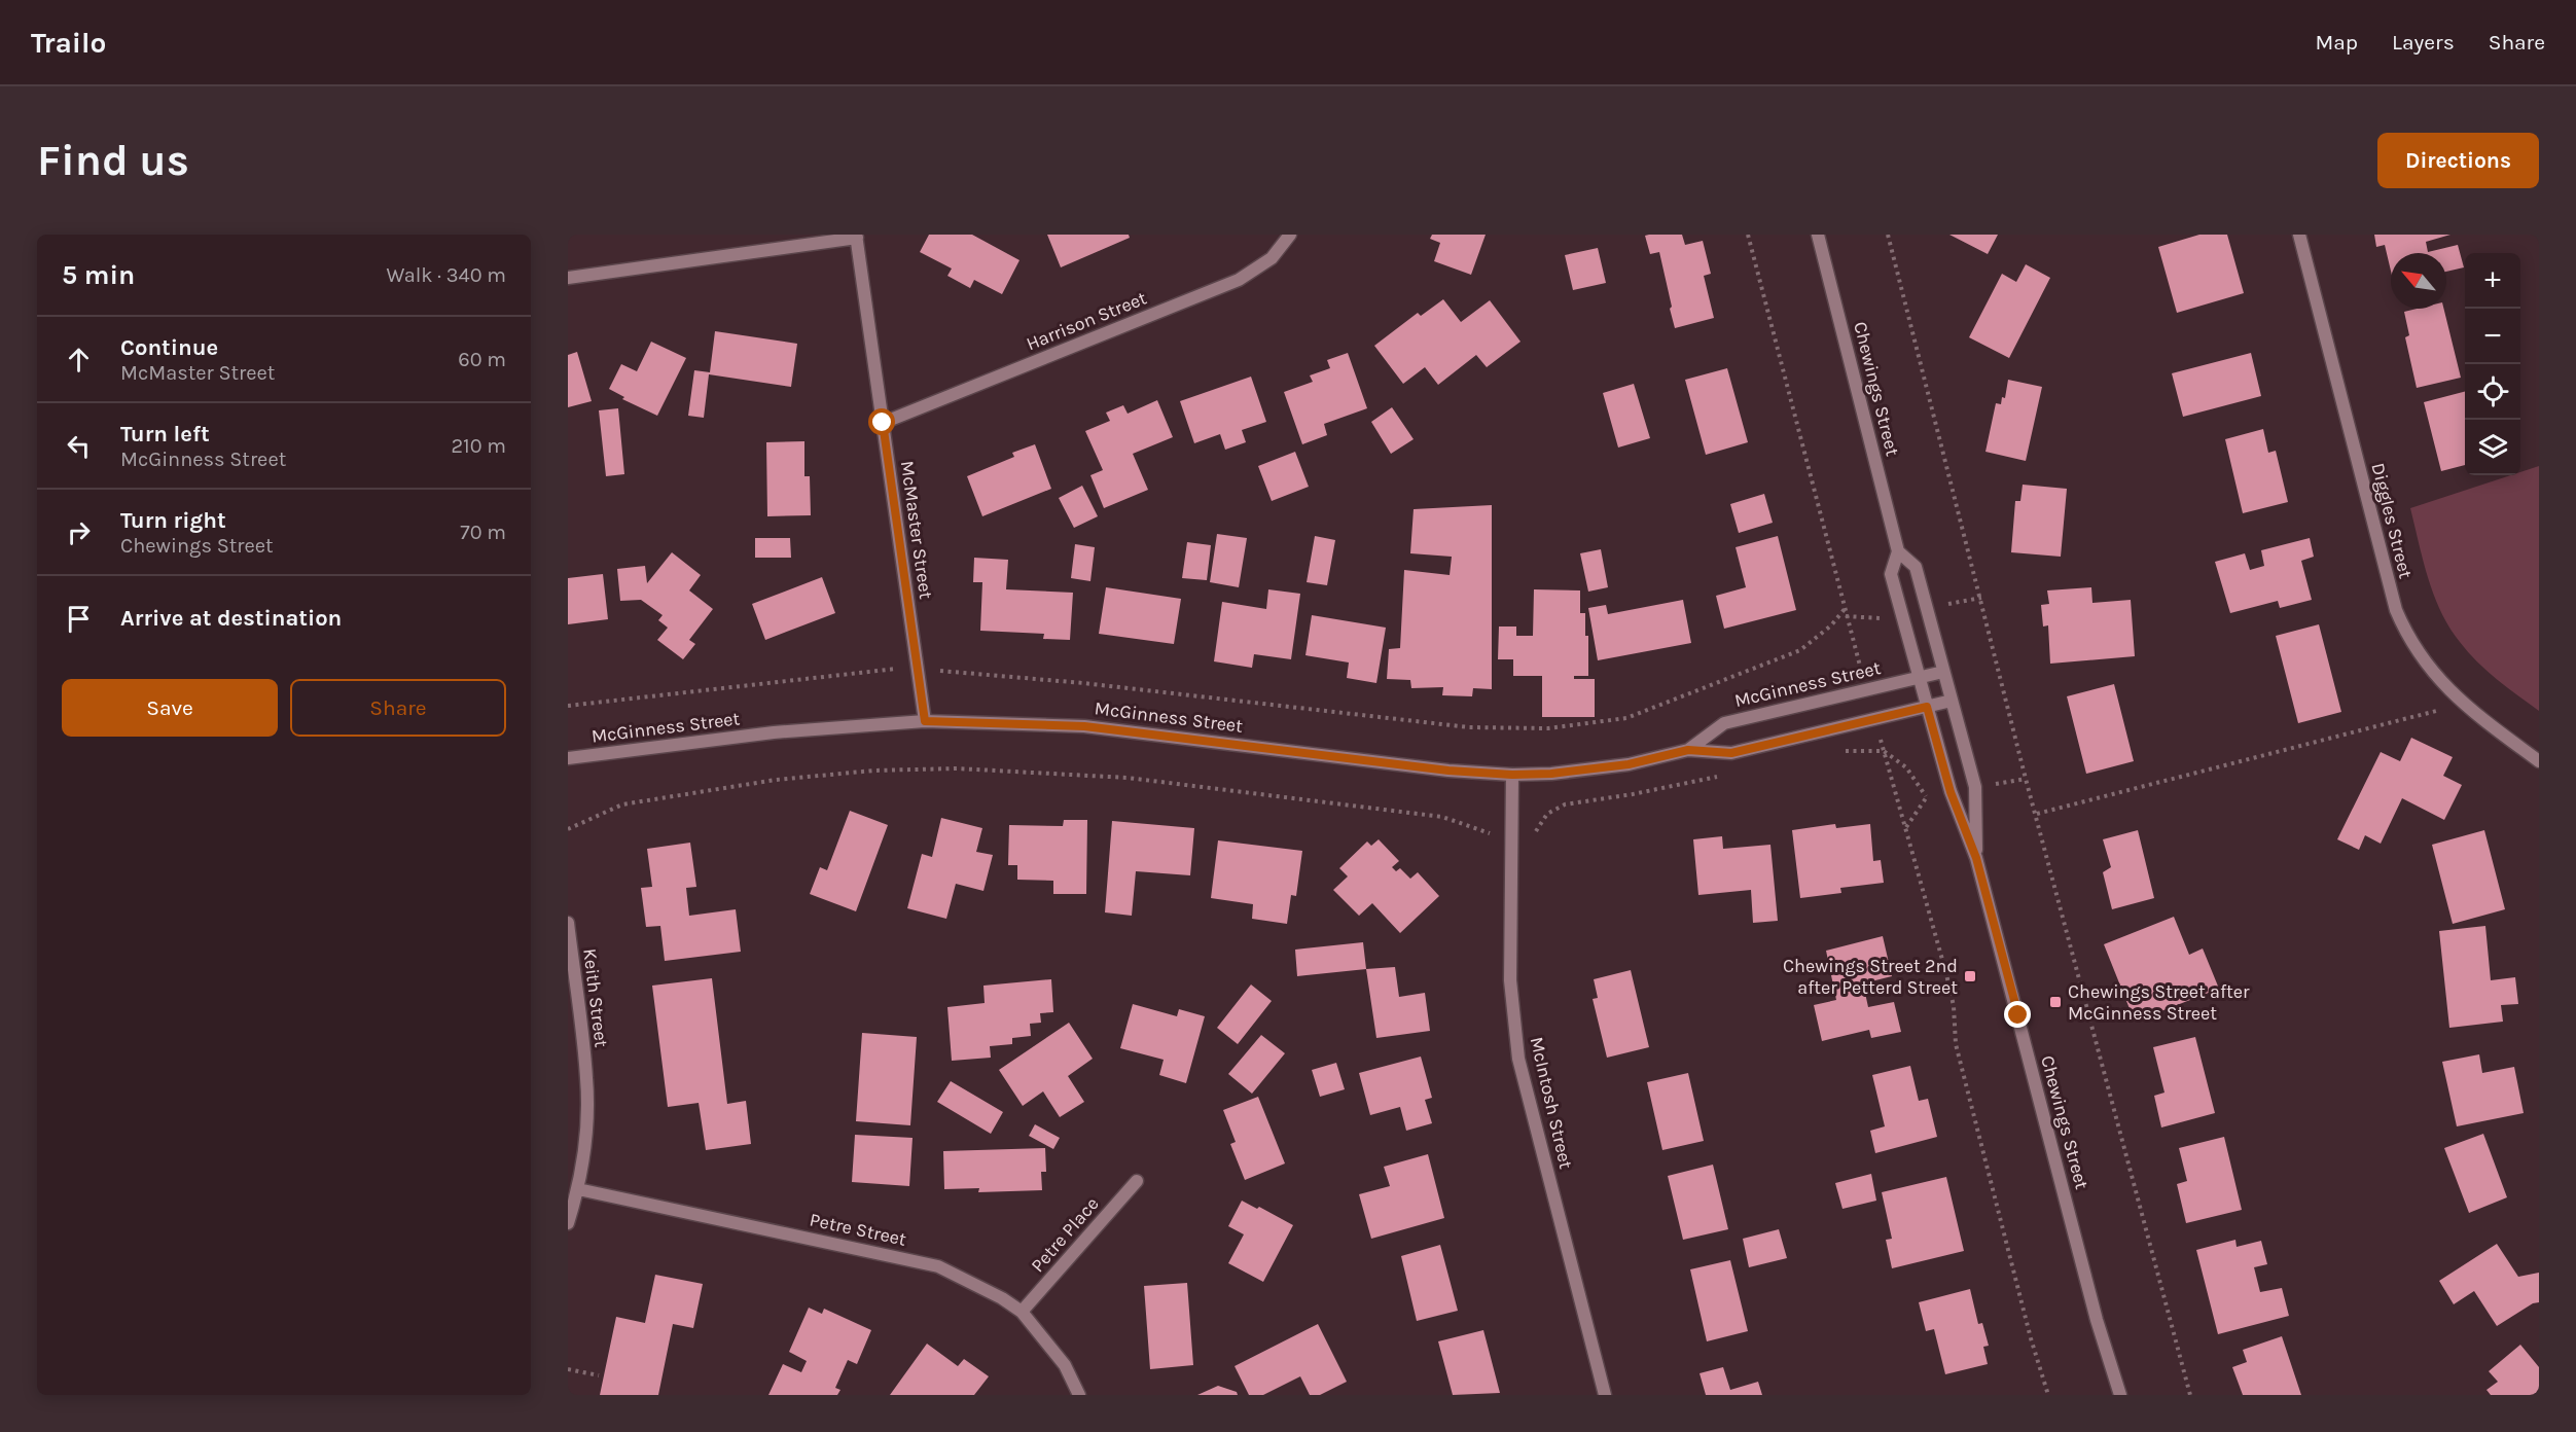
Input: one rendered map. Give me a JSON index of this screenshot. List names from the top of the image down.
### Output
{
  "streets": {
    "street": [
      "Harrison Street",
      "Chewings Street",
      "Diggles Street",
      "McMaster Street",
      "McGinness Street",
      "Keith Street",
      "McIntosh Street",
      "Petre Street",
      "Petre Place"
    ]
  },
  "crossings": [
    ["Harrison Street", "McMaster Street"],
    ["Chewings Street", "McGinness Street"],
    ["McMaster Street", "McGinness Street"],
    ["McGinness Street", "McIntosh Street"],
    ["Keith Street", "Petre Street"],
    ["Petre Street", "Petre Place"]
  ],
  "places": {
    "transit": ["Chewings Street 2nd after Petterd Street", "Chewings Street after McGinness Street"]
  },
  "north": "top left",
  "page": {
    "header": "Trailo",
    "nav": ["Map", "Layers", "Share"],
    "buttons": [
      "Directions",
      ["Save", "Share"]
    ],
    "title": "Find us",
    "heading": ["5 min", "Walk · 340 m"],
    "map_buttons": ["+", "−"],
    "list": [
      ["Continue", "McMaster Street", "60 m"],
      ["Turn left", "McGinness Street", "210 m"],
      ["Turn right", "Chewings Street", "70 m"],
      "Arrive at destination"
    ]
  }
}
